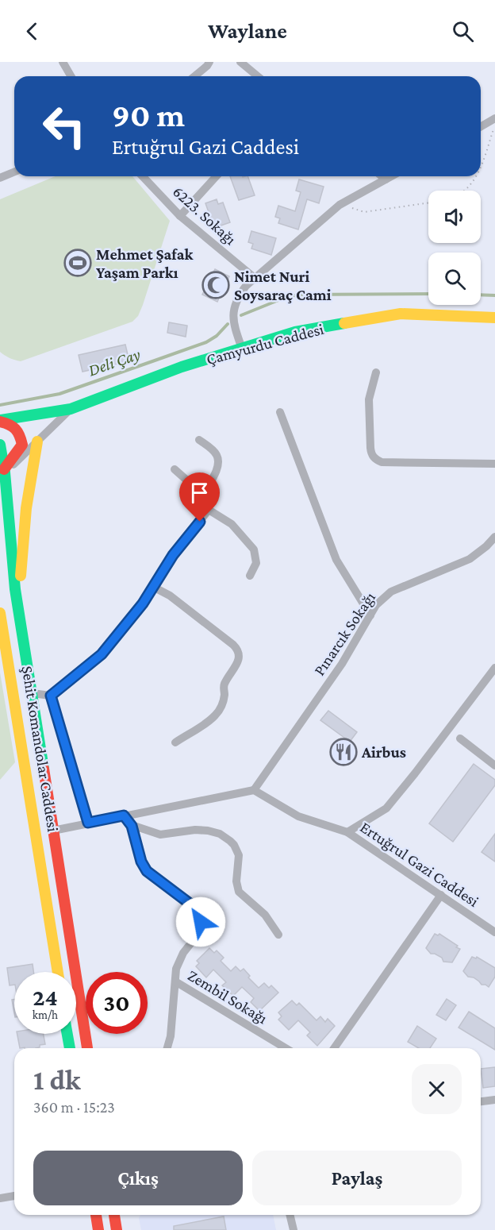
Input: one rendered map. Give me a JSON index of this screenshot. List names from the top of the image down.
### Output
{
  "streets": {
    "main road": ["Çamyurdu Caddesi", "Şehit Komandolar Caddesi"],
    "street": [
      "6223. Sokağı",
      "Pınarcık Sokağı",
      "Ertuğrul Gazi Caddesi",
      "Zembil Sokağı"
    ]
  },
  "crossings": [
    ["Çamyurdu Caddesi", "Şehit Komandolar Caddesi"],
    ["Pınarcık Sokağı", "Ertuğrul Gazi Caddesi"]
  ],
  "water": ["Deli Çay"],
  "places": {
    "sports": ["Mehmet Şafak Yaşam Parkı"],
    "mosque": ["Nimet Nuri Soysaraç Cami"],
    "restaurant": ["Airbus"]
  },
  "page": {
    "header": "Waylane",
    "turn": ["90 m", "Ertuğrul Gazi Caddesi"],
    "speed": "24 km/h",
    "limit": "30",
    "heading": ["1 dk", "360 m · 15:23"],
    "buttons": ["Çıkış", "Paylaş"]
  }
}
